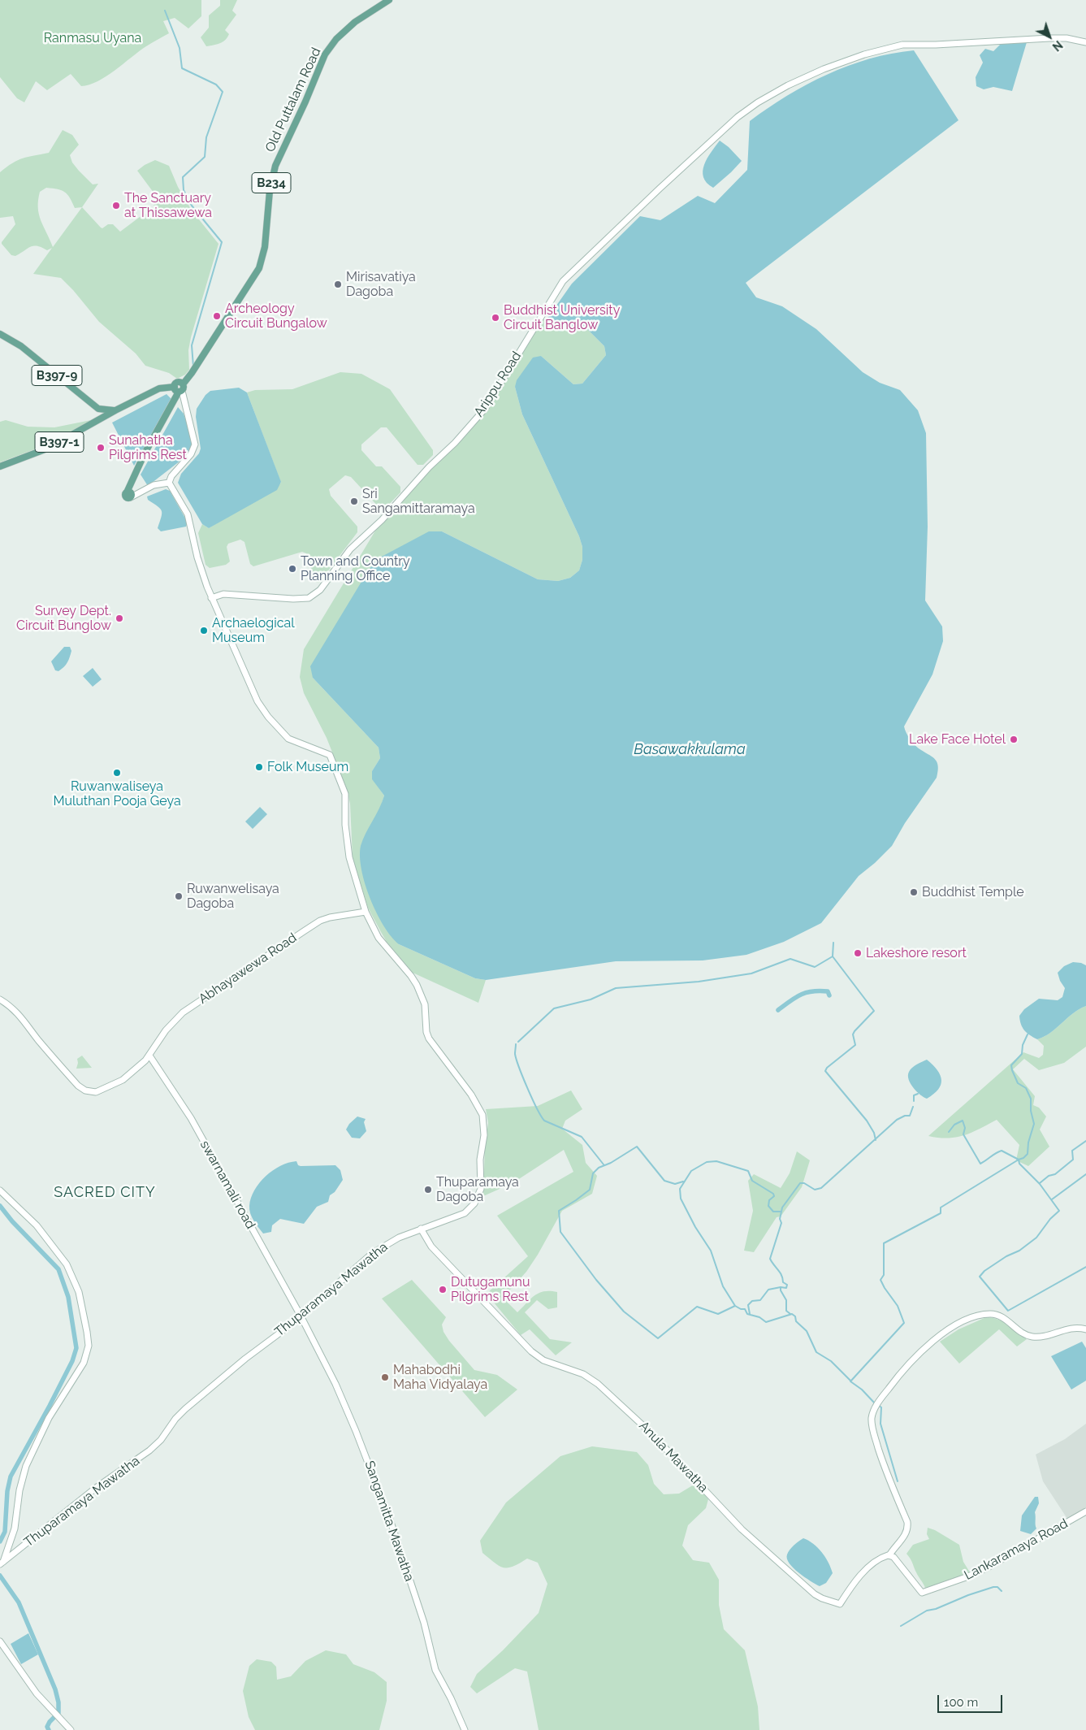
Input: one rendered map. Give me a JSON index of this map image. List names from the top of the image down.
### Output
{
  "streets": {
    "main road": [
      "Old Puttalam Road",
      "B234",
      "B397-9",
      "Arippu Road",
      "B397-1",
      "Abhayawewa Road",
      "swarnamali road",
      "Thuparamaya Mawatha",
      "Anula Mawatha",
      "Sangamitta Mawatha",
      "Lankaramaya Road"
    ]
  },
  "crossings": [
    ["Old Puttalam Road", "B397-1"],
    ["B397-9", "B397-1"],
    ["Arippu Road", "Thuparamaya Mawatha"],
    ["Abhayawewa Road", "swarnamali road"],
    ["Abhayawewa Road", "Thuparamaya Mawatha"],
    ["swarnamali road", "Thuparamaya Mawatha"],
    ["swarnamali road", "Sangamitta Mawatha"],
    ["Thuparamaya Mawatha", "Anula Mawatha"],
    ["Thuparamaya Mawatha", "Sangamitta Mawatha"],
    ["Anula Mawatha", "Lankaramaya Road"]
  ],
  "districts": ["SACRED CITY"],
  "water": ["Basawakkulama"],
  "parks": ["Ranmasu Uyana"],
  "places": [
    "The Sanctuary at Thissawewa",
    "Mirisavatiya Dagoba",
    "Archeology Circuit Bungalow",
    "Buddhist University Circuit Banglow",
    "Sunahatha Pilgrims Rest",
    "Sri Sangamittaramaya",
    "Town and Country Planning Office",
    "Survey Dept. Circuit Bunglow",
    "Archaelogical Museum",
    "Lake Face Hotel",
    "Folk Museum",
    "Ruwanwaliseya Muluthan Pooja Geya",
    "Buddhist Temple",
    "Ruwanwelisaya Dagoba",
    "Lakeshore resort",
    "Thuparamaya Dagoba",
    "Dutugamunu Pilgrims Rest",
    "Mahabodhi Maha Vidyalaya"
  ],
  "scale_bar": "100 m",
  "north": "bottom right"
}
